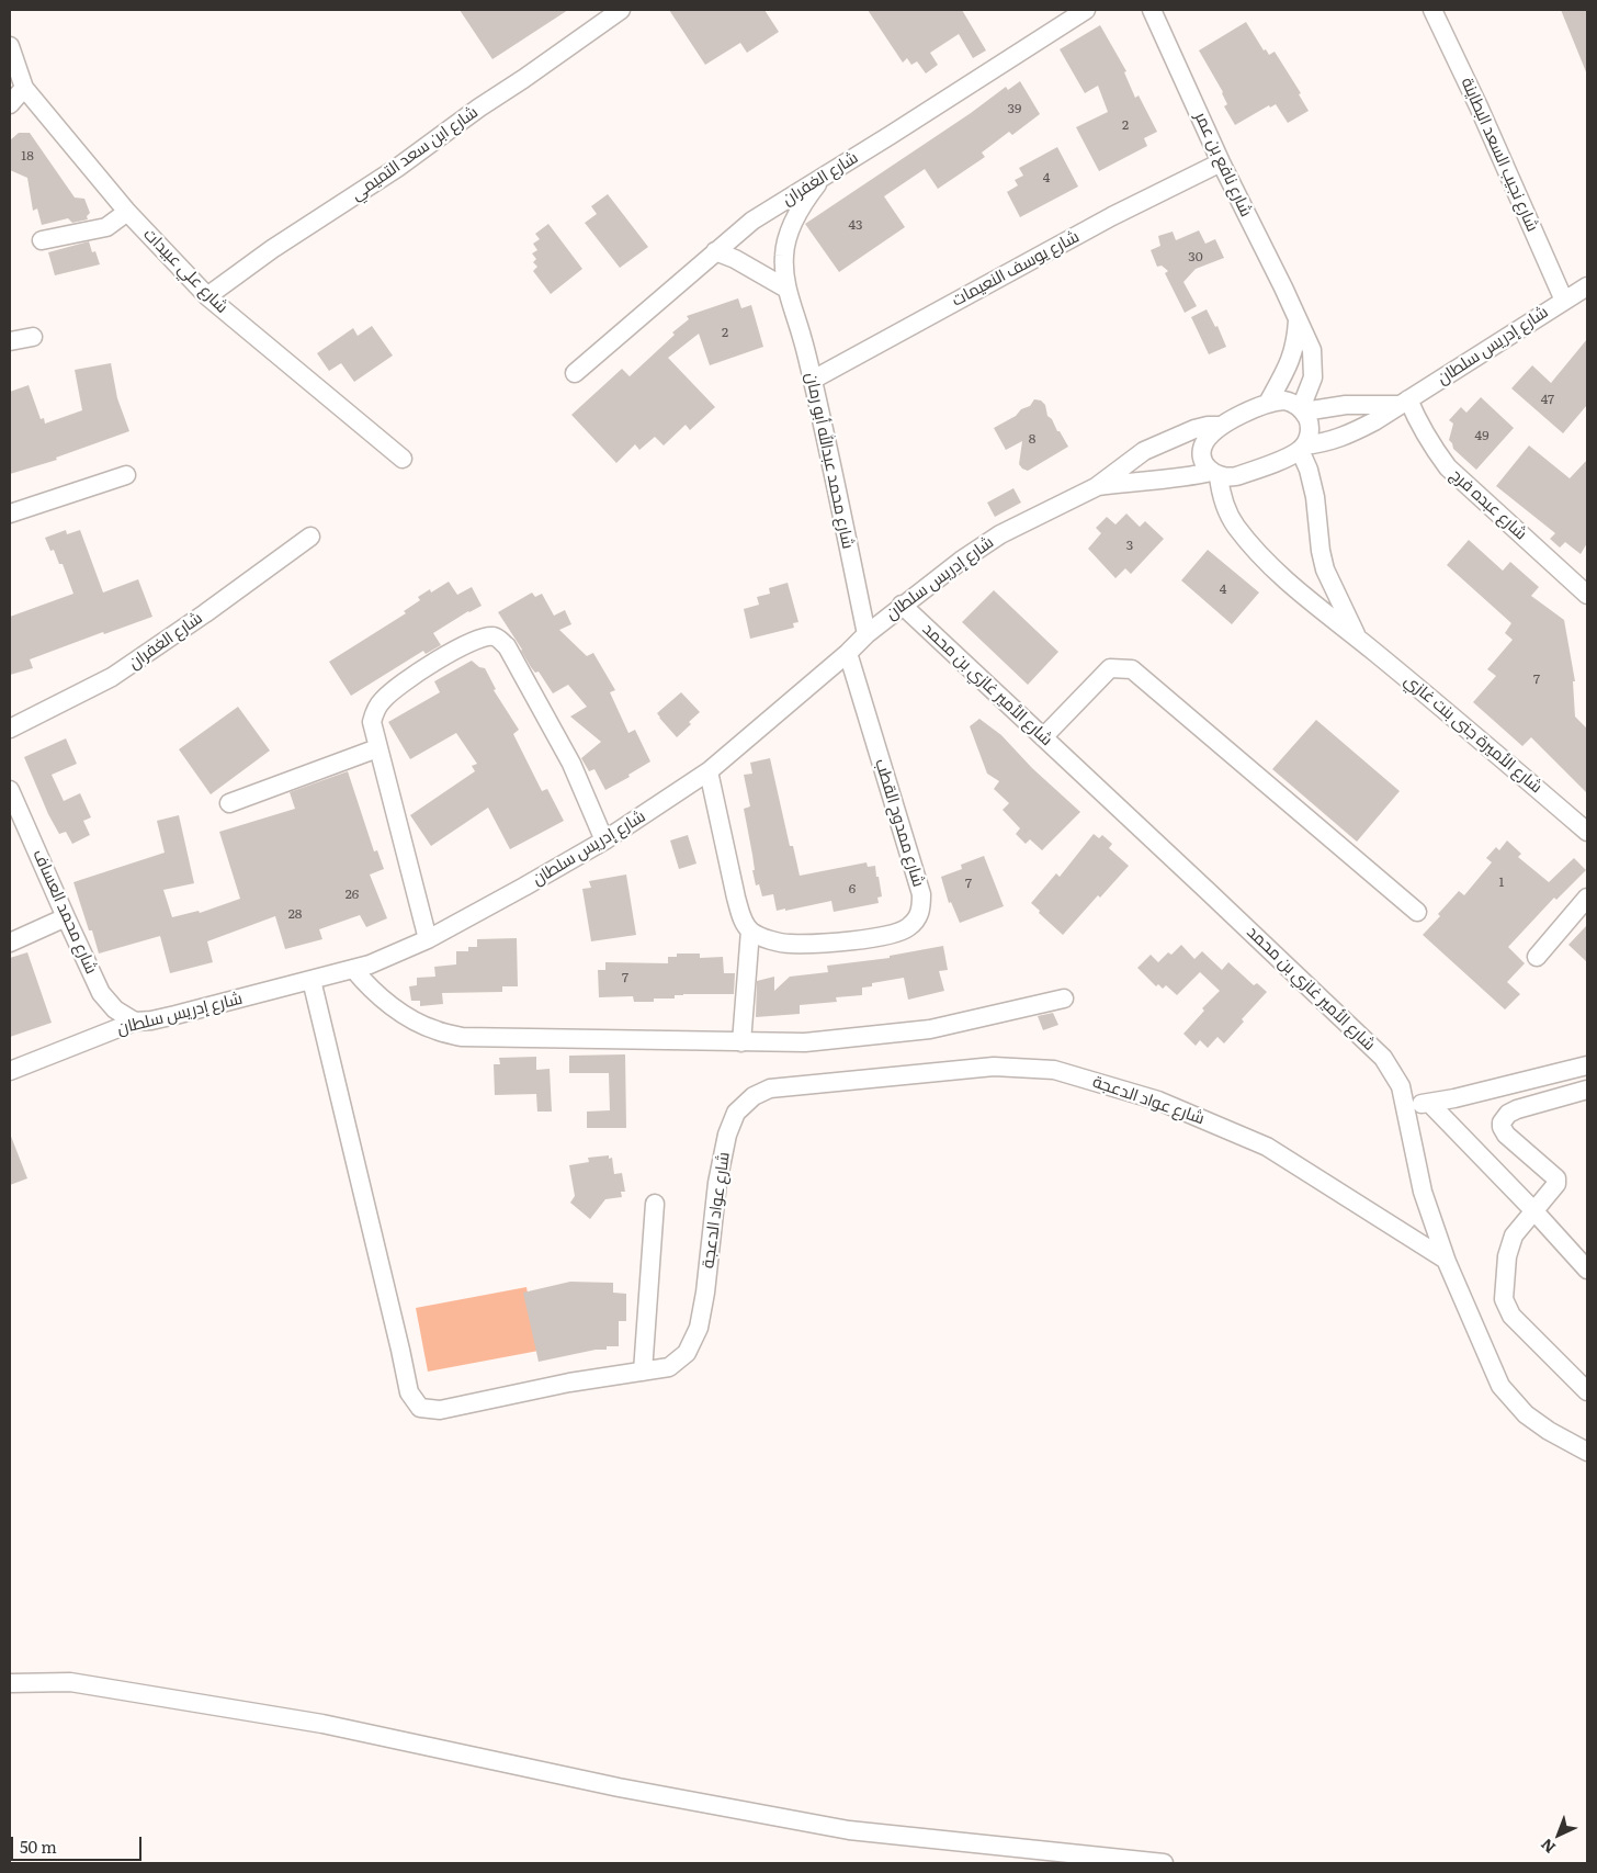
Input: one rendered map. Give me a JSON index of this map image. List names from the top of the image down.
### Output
{
  "streets": {
    "street": [
      "شارع ابن سعد التميمي",
      "شارع نجيب السعد البطاينة",
      "شارع نافع بن عمر",
      "شارع الغفران",
      "شارع يوسف النعيمات",
      "شارع علي عبيدات",
      "شارع إدريس سلطان",
      "شارع محمد عبدالله أبو رمان",
      "شارع عبده فرج",
      "شارع الأمير غازي بن محمد",
      "شارع الأميرة جنى بنت غازي",
      "شارع ممدوح القطب",
      "شارع محمد العساف",
      "شارع عواد الدعجة"
    ]
  },
  "crossings": [
    ["شارع ابن سعد التميمي", "شارع علي عبيدات"],
    ["شارع نجيب السعد البطاينة", "شارع إدريس سلطان"],
    ["شارع نافع بن عمر", "شارع يوسف النعيمات"],
    ["شارع الغفران", "شارع محمد عبدالله أبو رمان"],
    ["شارع يوسف النعيمات", "شارع محمد عبدالله أبو رمان"],
    ["شارع إدريس سلطان", "شارع محمد عبدالله أبو رمان"],
    ["شارع إدريس سلطان", "شارع عبده فرج"],
    ["شارع إدريس سلطان", "شارع الأمير غازي بن محمد"],
    ["شارع إدريس سلطان", "شارع الأميرة جنى بنت غازي"],
    ["شارع إدريس سلطان", "شارع ممدوح القطب"],
    ["شارع إدريس سلطان", "شارع محمد العساف"],
    ["شارع إدريس سلطان", "شارع عواد الدعجة"],
    ["شارع الأمير غازي بن محمد", "شارع عواد الدعجة"]
  ],
  "house_numbers": [
    "39",
    "2",
    "18",
    "4",
    "43",
    "30",
    "2",
    "47",
    "49",
    "8",
    "3",
    "4",
    "7",
    "1",
    "7",
    "6",
    "26",
    "28",
    "7"
  ],
  "scale_bar": "50 m",
  "north": "bottom left"
}
